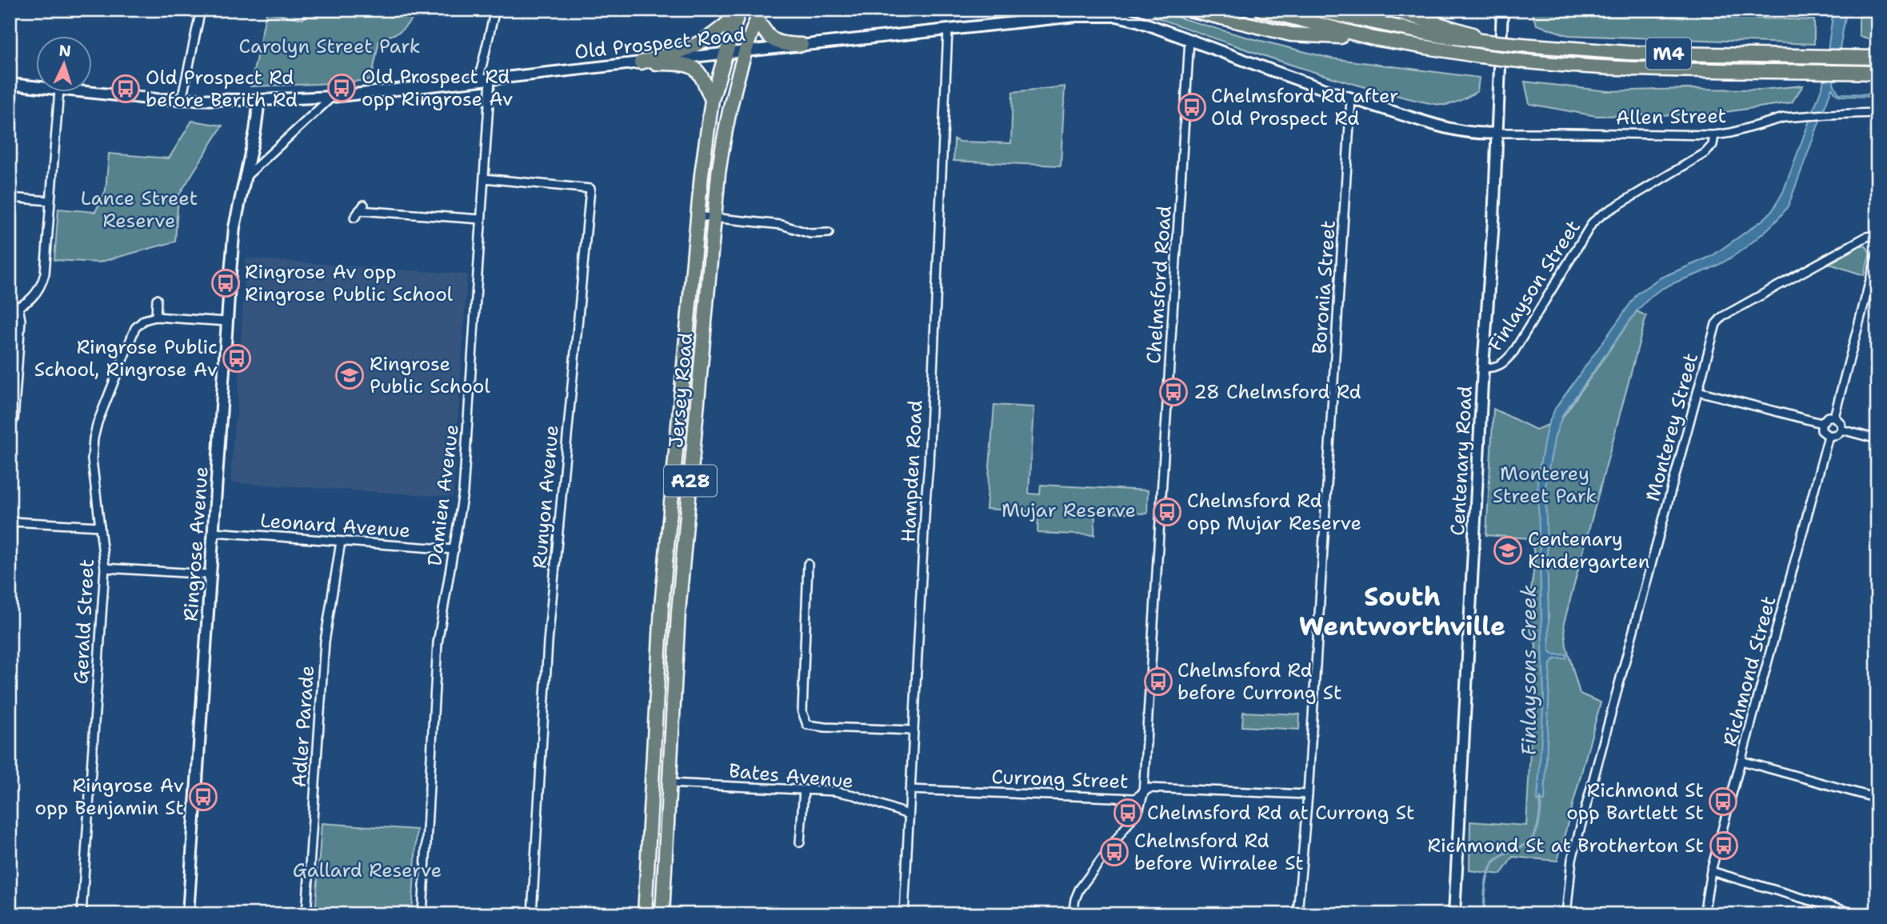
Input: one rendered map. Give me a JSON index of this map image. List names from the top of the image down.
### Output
{
  "streets": {
    "highway": ["M4", "Jersey Road", "A28"],
    "main road": ["Old Prospect Road", "Centenary Road", "Ringrose Avenue"],
    "street": [
      "Allen Street",
      "Chelmsford Road",
      "Finlayson Street",
      "Boronia Street",
      "Monterey Street",
      "Hampden Road",
      "Damien Avenue",
      "Runyon Avenue",
      "Leonard Avenue",
      "Gerald Street",
      "Richmond Street",
      "Adler Parade",
      "Bates Avenue",
      "Currong Street"
    ]
  },
  "crossings": [
    ["Old Prospect Road", "Allen Street"],
    ["Old Prospect Road", "Chelmsford Road"],
    ["Old Prospect Road", "Boronia Street"],
    ["Old Prospect Road", "Jersey Road"],
    ["Old Prospect Road", "Centenary Road"],
    ["Old Prospect Road", "Hampden Road"],
    ["Old Prospect Road", "Damien Avenue"],
    ["Old Prospect Road", "Ringrose Avenue"],
    ["Allen Street", "Finlayson Street"],
    ["Allen Street", "Centenary Road"],
    ["Chelmsford Road", "Currong Street"],
    ["Finlayson Street", "Centenary Road"],
    ["Boronia Street", "Currong Street"],
    ["Jersey Road", "Bates Avenue"],
    ["Hampden Road", "Bates Avenue"],
    ["Hampden Road", "Currong Street"],
    ["Damien Avenue", "Runyon Avenue"],
    ["Damien Avenue", "Leonard Avenue"],
    ["Leonard Avenue", "Ringrose Avenue"],
    ["Leonard Avenue", "Adler Parade"]
  ],
  "districts": ["South Wentworthville"],
  "water": ["Finlaysons Creek"],
  "parks": [
    "Carolyn Street Park",
    "Lance Street Reserve",
    "Monterey Street Park",
    "Mujar Reserve",
    "Gallard Reserve"
  ],
  "places": {
    "bus stop": [
      "Old Prospect Rd opp Ringrose Av",
      "Old Prospect Rd before Berith Rd",
      "Chelmsford Rd after Old Prospect Rd",
      "Ringrose Av opp Ringrose Public School",
      "Ringrose Public School, Ringrose Av",
      "28 Chelmsford Rd",
      "Chelmsford Rd opp Mujar Reserve",
      "Chelmsford Rd before Currong St",
      "Ringrose Av opp Benjamin St",
      "Richmond St opp Bartlett St",
      "Chelmsford Rd at Currong St",
      "Richmond St at Brotherton St",
      "Chelmsford Rd before Wirralee St"
    ],
    "school or university": ["Ringrose Public School", "Centenary Kindergarten"]
  },
  "north": "top"
}
